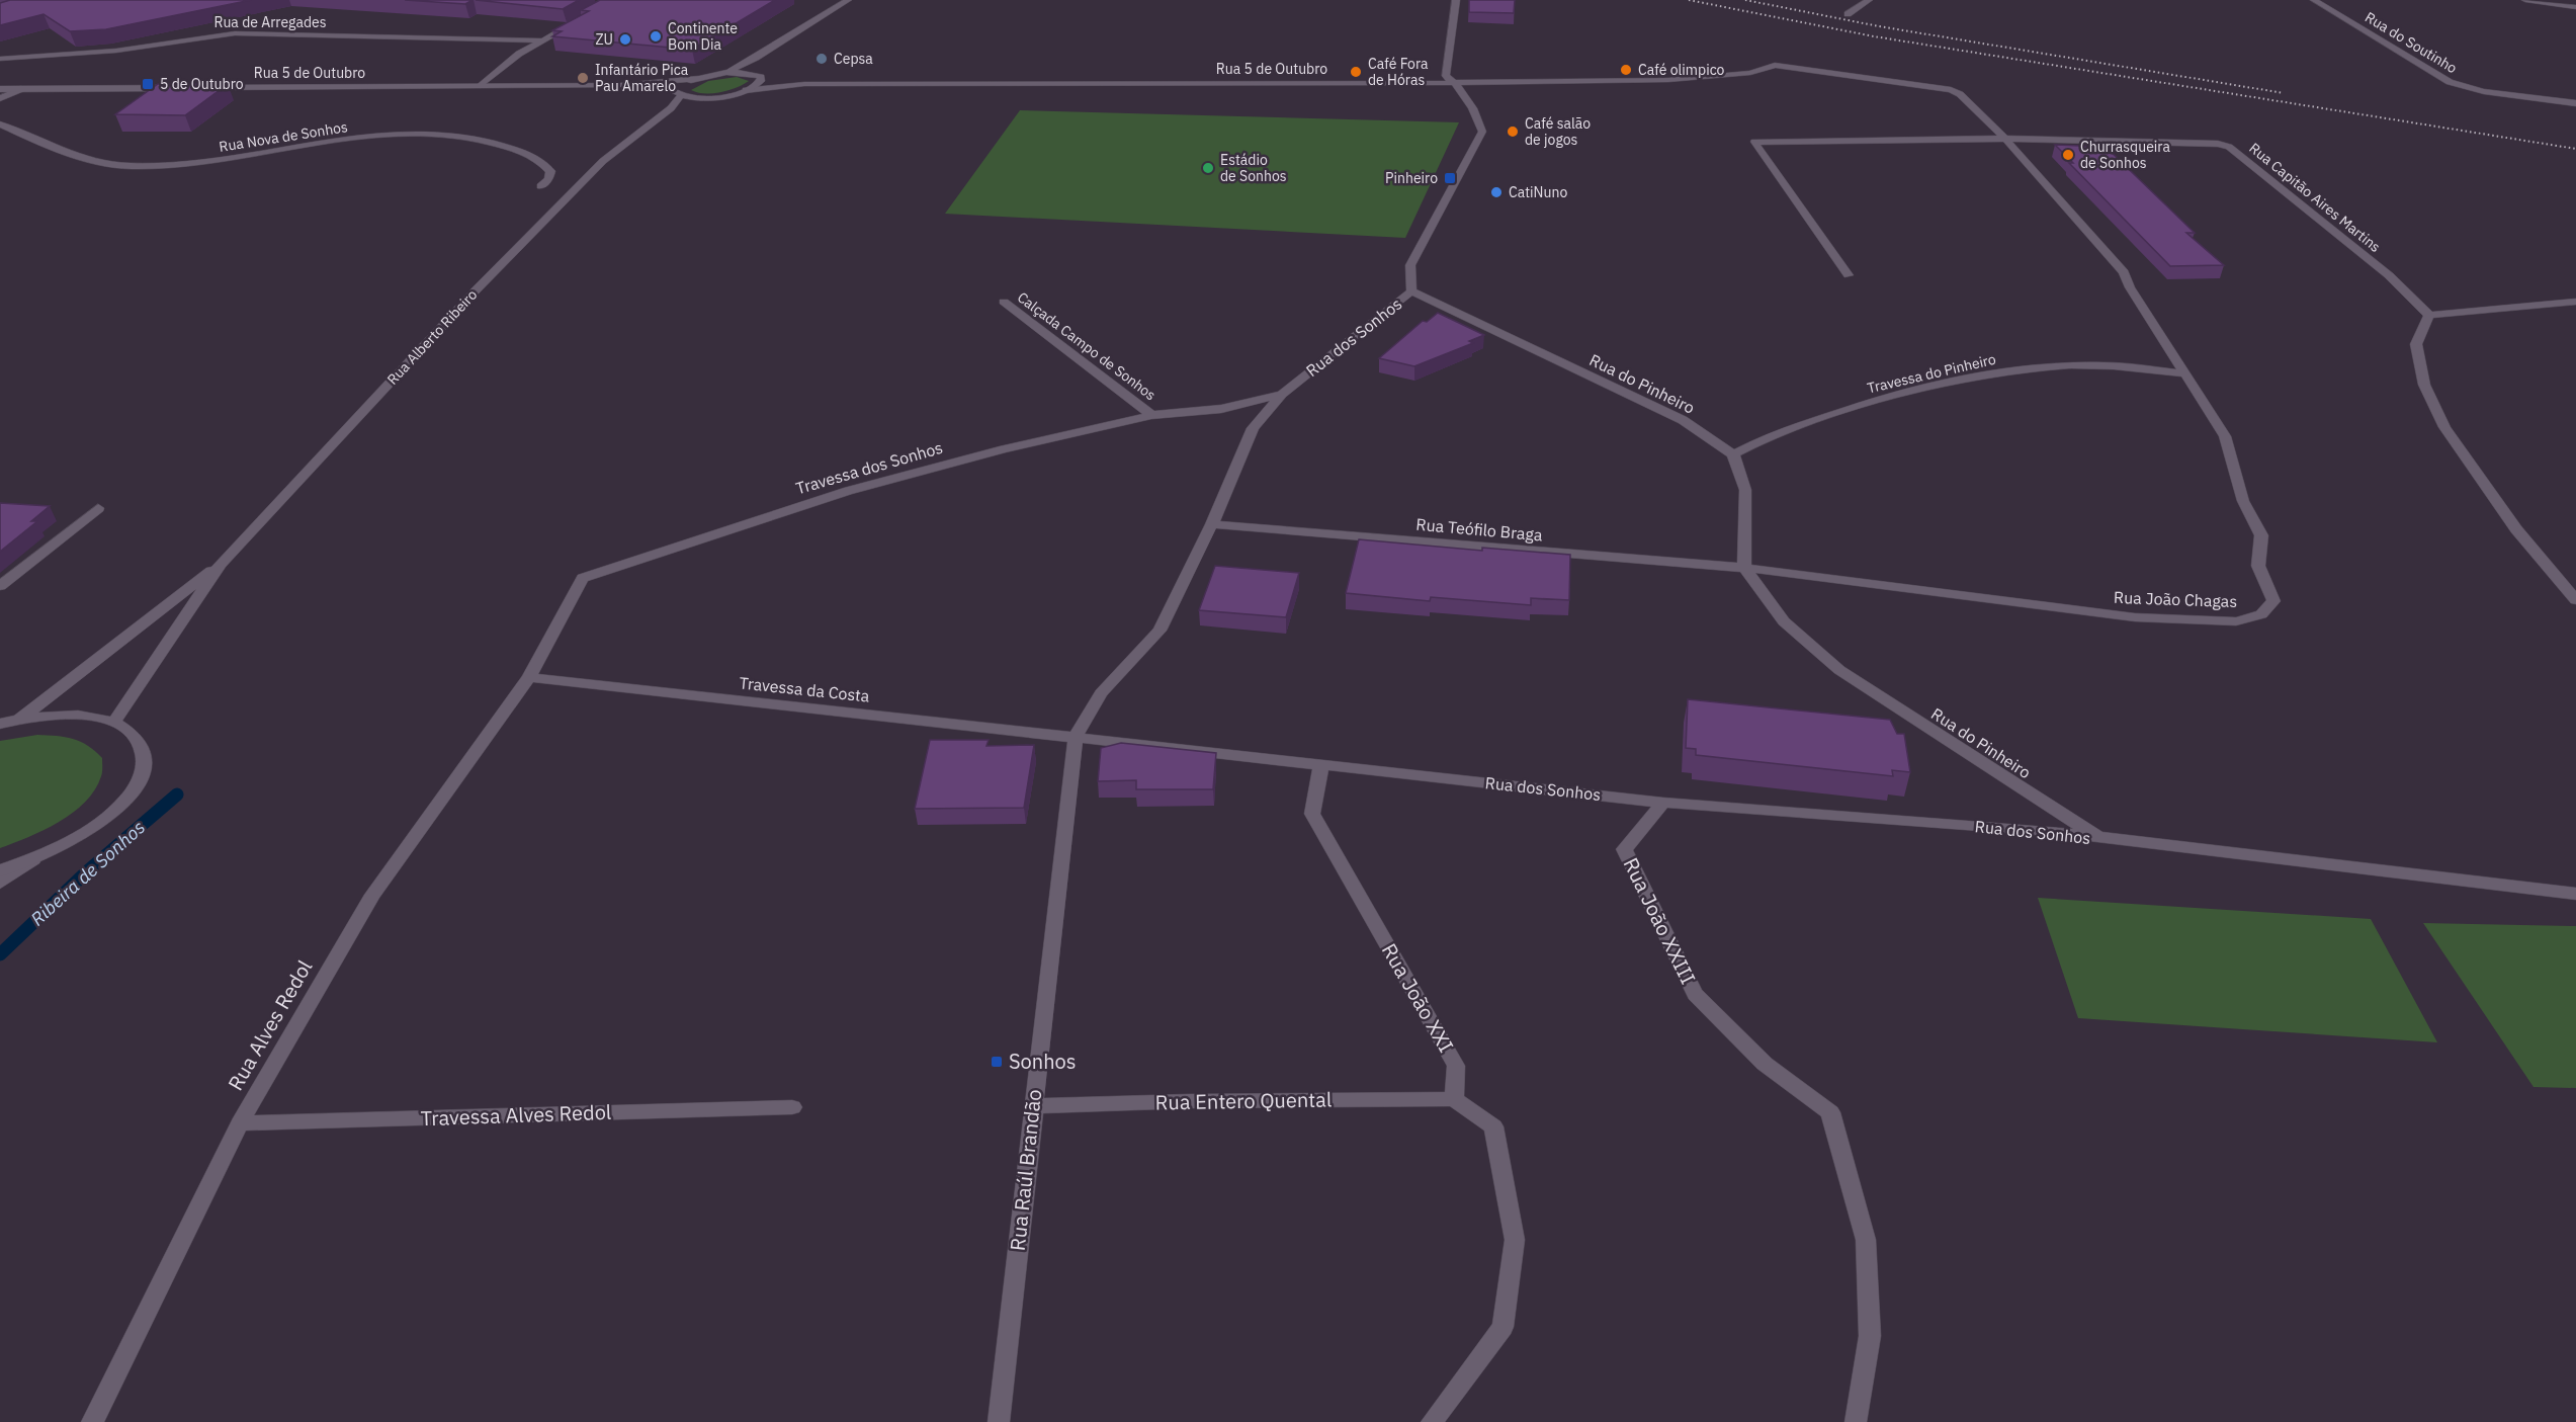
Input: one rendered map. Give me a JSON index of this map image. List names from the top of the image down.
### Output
{
  "streets": {
    "street": [
      "Rua de Arregades",
      "Rua do Soutinho",
      "Rua 5 de Outubro",
      "Rua Nova de Sonhos",
      "Rua Capitão Aires Martins",
      "Rua Alberto Ribeiro",
      "Rua dos Sonhos",
      "Calçada Campo de Sonhos",
      "Travessa do Pinheiro",
      "Rua do Pinheiro",
      "Travessa dos Sonhos",
      "Rua Teófilo Braga",
      "Rua João Chagas",
      "Travessa da Costa",
      "Rua João XXIII",
      "Rua João XXI",
      "Rua Alves Redol",
      "Rua Entero Quental",
      "Travessa Alves Redol",
      "Rua Raúl Brandão"
    ]
  },
  "crossings": [
    ["Rua 5 de Outubro", "Rua Capitão Aires Martins"],
    ["Rua 5 de Outubro", "Rua Alberto Ribeiro"],
    ["Rua 5 de Outubro", "Rua João Chagas"],
    ["Rua Capitão Aires Martins", "Rua João Chagas"],
    ["Rua dos Sonhos", "Rua do Pinheiro"],
    ["Rua dos Sonhos", "Travessa dos Sonhos"],
    ["Rua dos Sonhos", "Rua Teófilo Braga"],
    ["Rua dos Sonhos", "Travessa da Costa"],
    ["Rua dos Sonhos", "Rua João XXIII"],
    ["Rua dos Sonhos", "Rua João XXI"],
    ["Rua dos Sonhos", "Rua Raúl Brandão"],
    ["Calçada Campo de Sonhos", "Travessa dos Sonhos"],
    ["Travessa do Pinheiro", "Rua do Pinheiro"],
    ["Travessa do Pinheiro", "Rua João Chagas"],
    ["Rua do Pinheiro", "Rua Teófilo Braga"],
    ["Rua do Pinheiro", "Rua João Chagas"],
    ["Travessa dos Sonhos", "Travessa da Costa"],
    ["Travessa dos Sonhos", "Rua Alves Redol"],
    ["Rua Teófilo Braga", "Rua João Chagas"],
    ["Travessa da Costa", "Rua Alves Redol"],
    ["Travessa da Costa", "Rua Raúl Brandão"],
    ["Rua João XXI", "Rua Entero Quental"],
    ["Rua Alves Redol", "Travessa Alves Redol"],
    ["Rua Entero Quental", "Rua Raúl Brandão"]
  ],
  "water": ["Ribeira de Sonhos"],
  "places": {
    "other": [
      "Continente Bom Dia",
      "ZU",
      "Cepsa",
      "Café olimpico",
      "Café Fora de Hóras",
      "Infantário Pica Pau Amarelo",
      "Café salão de jogos",
      "Churrasqueira de Sonhos",
      "Estádio de Sonhos",
      "CatiNuno"
    ],
    "transit": ["5 de Outubro", "Pinheiro", "Sonhos"]
  }
}
